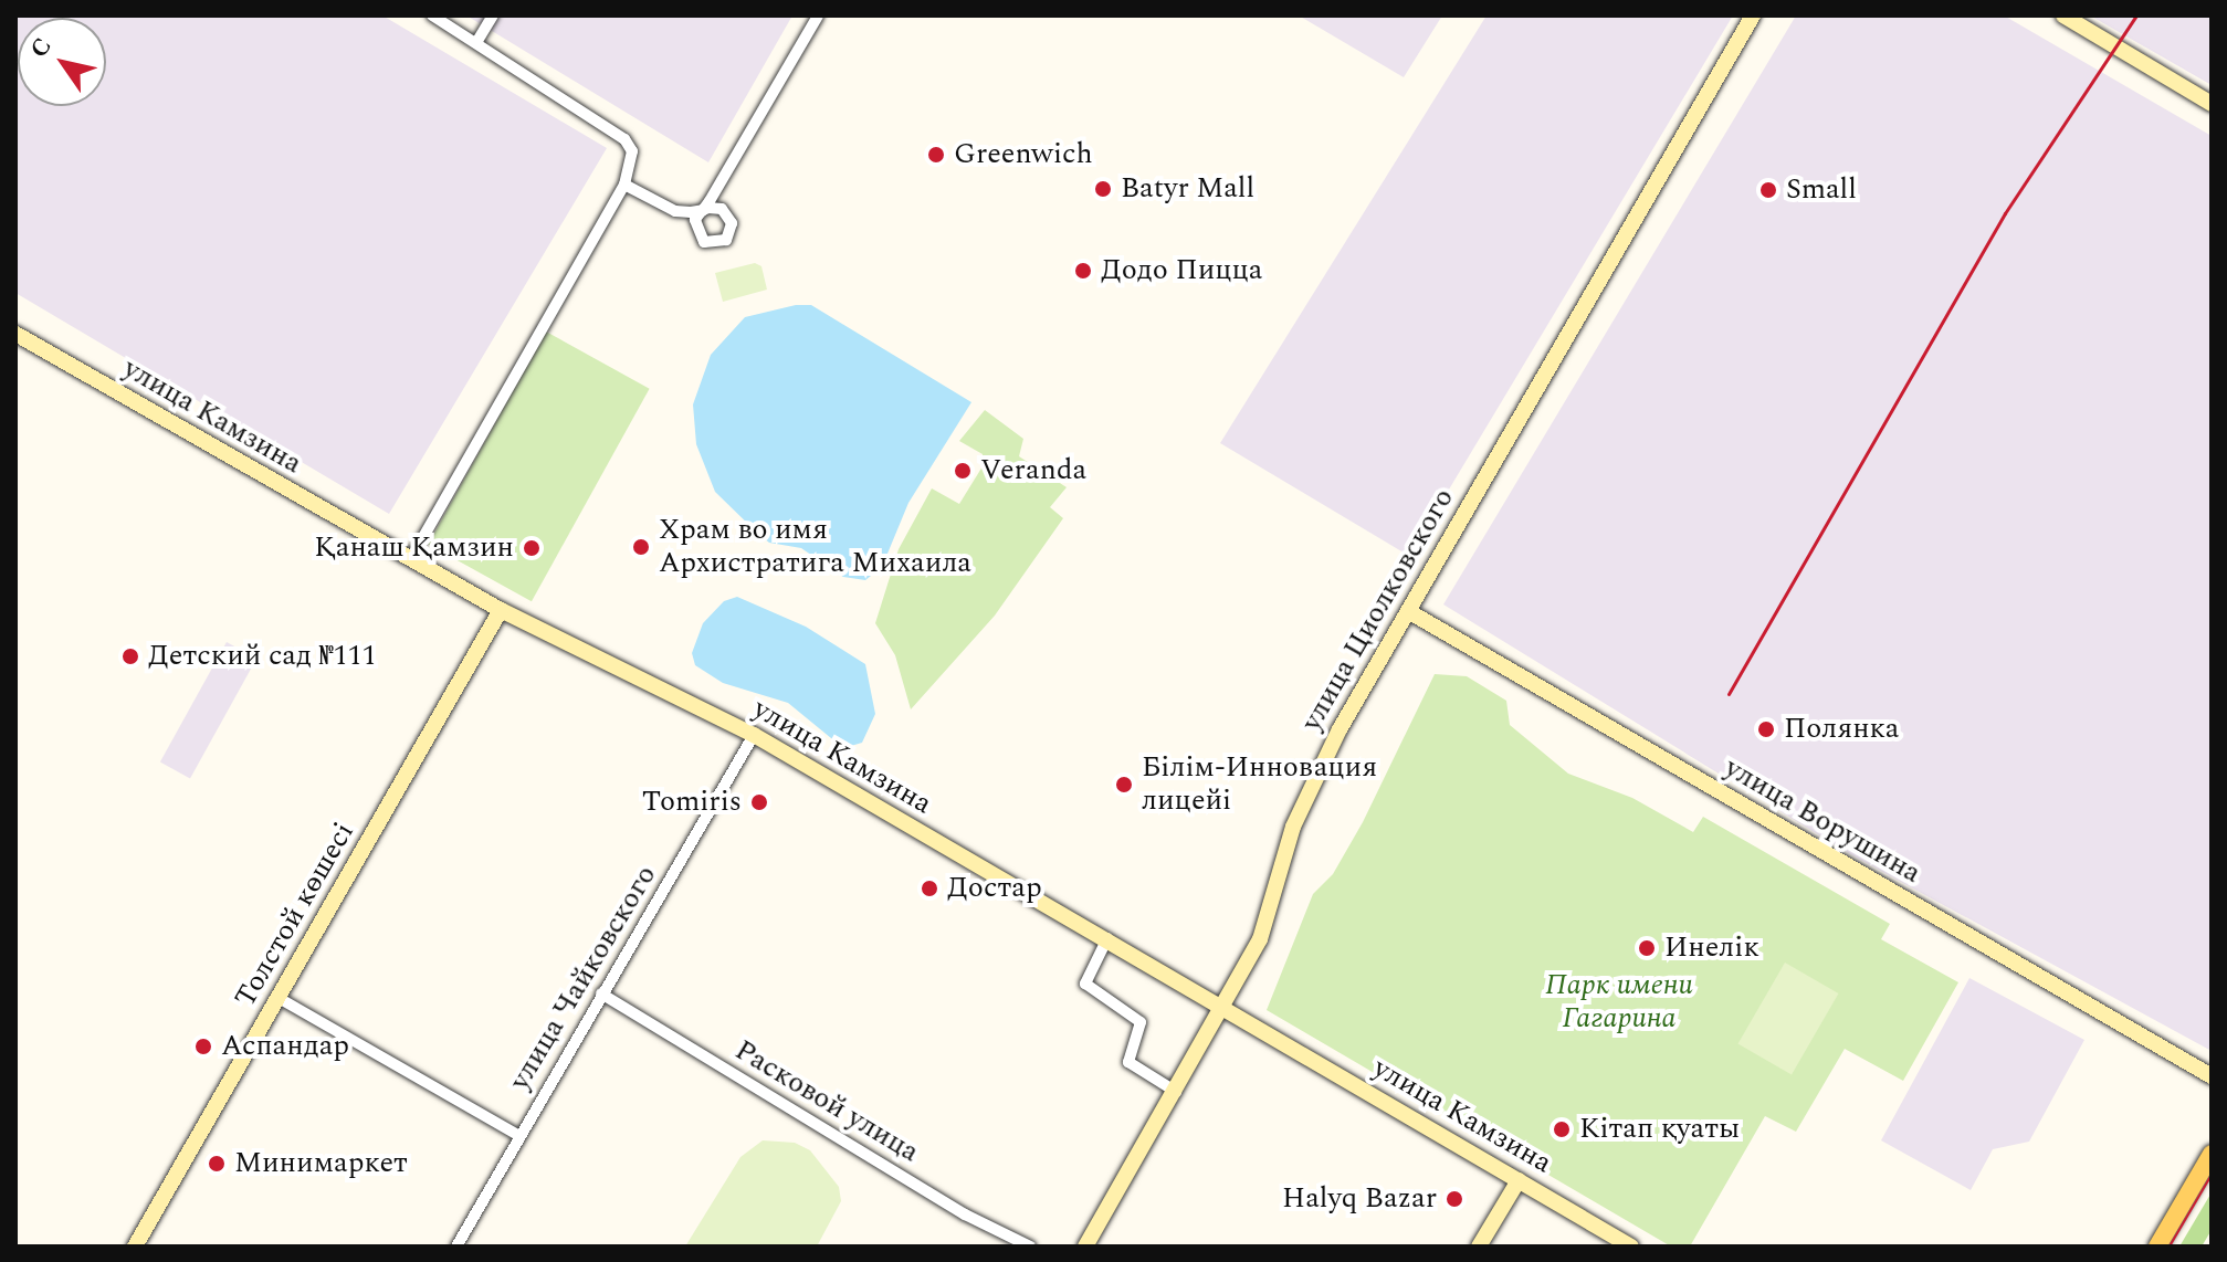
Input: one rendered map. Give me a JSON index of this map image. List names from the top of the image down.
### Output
{
  "streets": {
    "main road": [
      "улица Камзина",
      "улица Циолковского",
      "улица Ворушина",
      "Толстой көшесі"
    ],
    "street": ["улица Чайковского", "Расковой улица"]
  },
  "crossings": [
    ["улица Камзина", "улица Циолковского"],
    ["улица Камзина", "Толстой көшесі"],
    ["улица Камзина", "улица Чайковского"],
    ["улица Циолковского", "улица Ворушина"],
    ["улица Чайковского", "Расковой улица"]
  ],
  "parks": ["Парк имени Гагарина"],
  "places": [
    "Greenwich",
    "Batyr Mall",
    "Small",
    "Додо Пицца",
    "Veranda",
    "Храм во имя Архистратига Михаила",
    "Қанаш Қамзин",
    "Детский сад №111",
    "Полянка",
    "Білім-Инновация лицейі",
    "Tomiris",
    "Достар",
    "Инелік",
    "Аспандар",
    "Кітап қуаты",
    "Минимаркет",
    "Halyq Bazar"
  ],
  "north": "top left"
}
